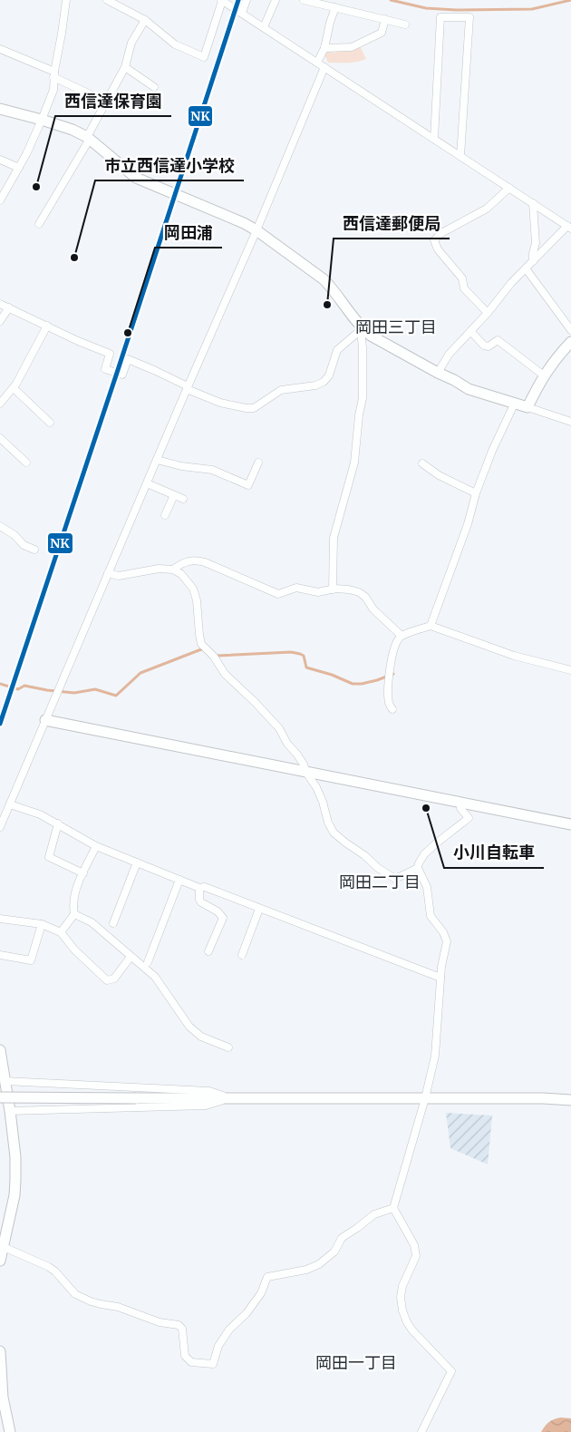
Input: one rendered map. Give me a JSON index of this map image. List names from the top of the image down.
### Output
{
  "districts": ["岡田三丁目", "岡田二丁目", "岡田一丁目"],
  "places": [
    "西信達保育園",
    "市立西信達小学校",
    "西信達郵便局",
    "岡田浦",
    "小川自転車"
  ],
  "lines": ["transit line NK"]
}
